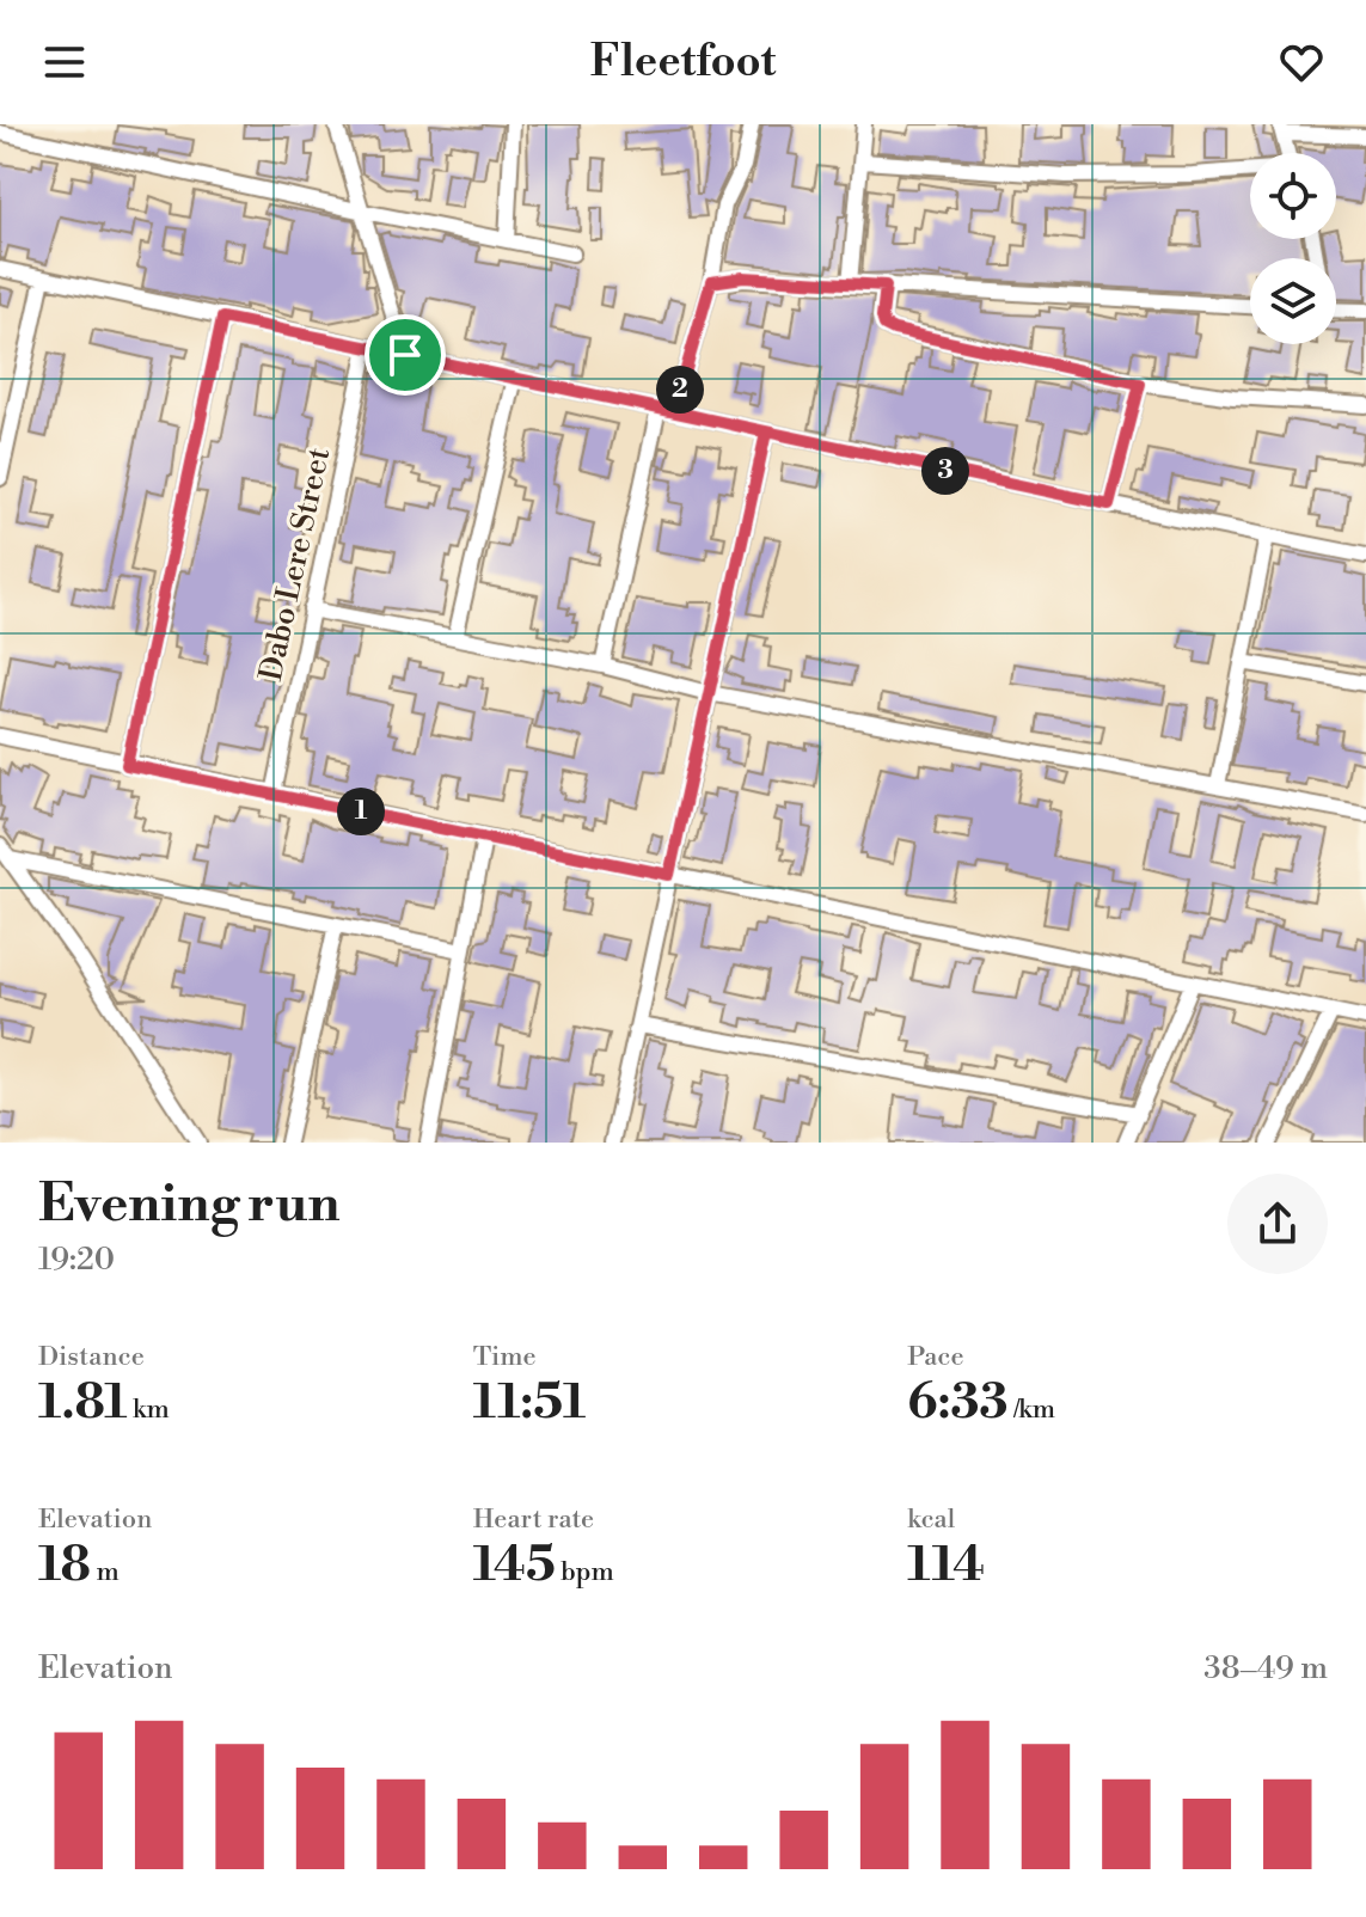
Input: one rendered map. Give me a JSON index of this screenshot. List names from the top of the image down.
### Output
{
  "streets": {
    "street": ["Dabo Lere Street"]
  },
  "page": {
    "header": "Fleetfoot",
    "pins": ["2", "3", "1"],
    "heading": ["Evening run", "19:20"],
    "stats": [
      ["Distance", "1.81 km"],
      ["Time", "11:51"],
      ["Pace", "6:33 /km"],
      ["Elevation", "18 m"],
      ["Heart rate", "145 bpm"],
      ["kcal", "114"]
    ],
    "chart": ["Elevation", "38–49 m"]
  }
}
